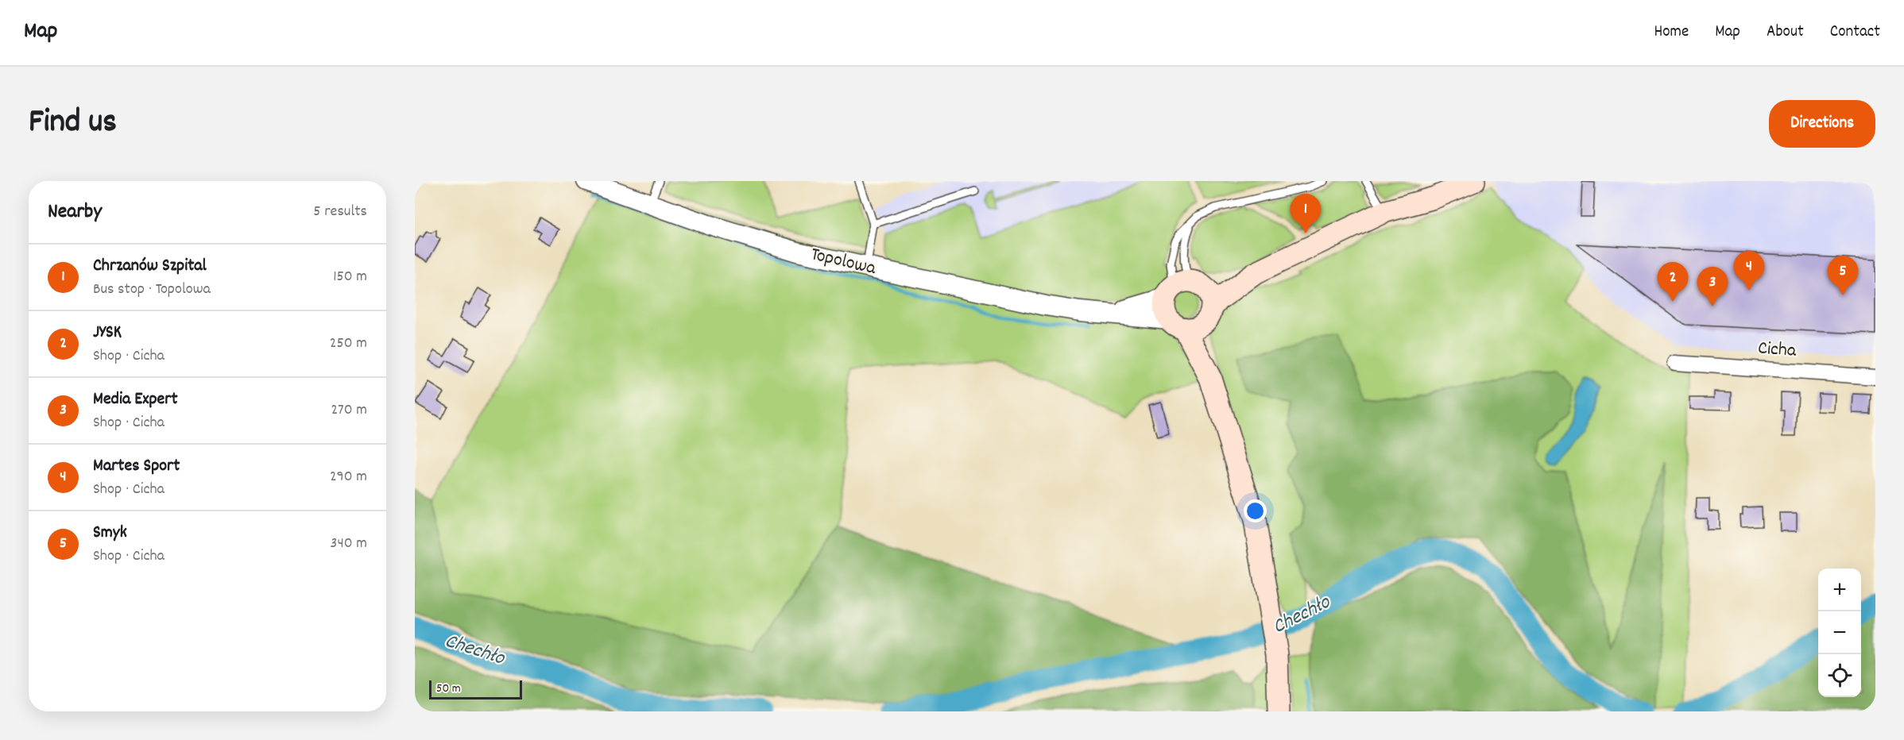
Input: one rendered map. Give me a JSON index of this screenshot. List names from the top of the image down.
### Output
{
  "streets": {
    "main road": ["Topolowa"],
    "street": ["Cicha"]
  },
  "water": ["Chechło"],
  "scale_bar": "50 m",
  "page": {
    "header": "Map",
    "nav": [
      "Home",
      "Map",
      "About",
      "Contact"
    ],
    "title": "Find us",
    "buttons": "Directions",
    "heading": ["Nearby", "5 results"],
    "pins": [
      "1",
      "4",
      "5",
      "2",
      "3"
    ],
    "list": [
      {
        "mark": "1",
        "name": "Chrzanów Szpital",
        "note": "Bus stop · Topolowa",
        "value": "150 m"
      },
      {
        "mark": "2",
        "name": "JYSK",
        "note": "Shop · Cicha",
        "value": "250 m"
      },
      {
        "mark": "3",
        "name": "Media Expert",
        "note": "Shop · Cicha",
        "value": "270 m"
      },
      {
        "mark": "4",
        "name": "Martes Sport",
        "note": "Shop · Cicha",
        "value": "290 m"
      },
      {
        "mark": "5",
        "name": "Smyk",
        "note": "Shop · Cicha",
        "value": "340 m"
      }
    ],
    "map_buttons": ["+", "−"],
    "scale": "50 m"
  }
}
